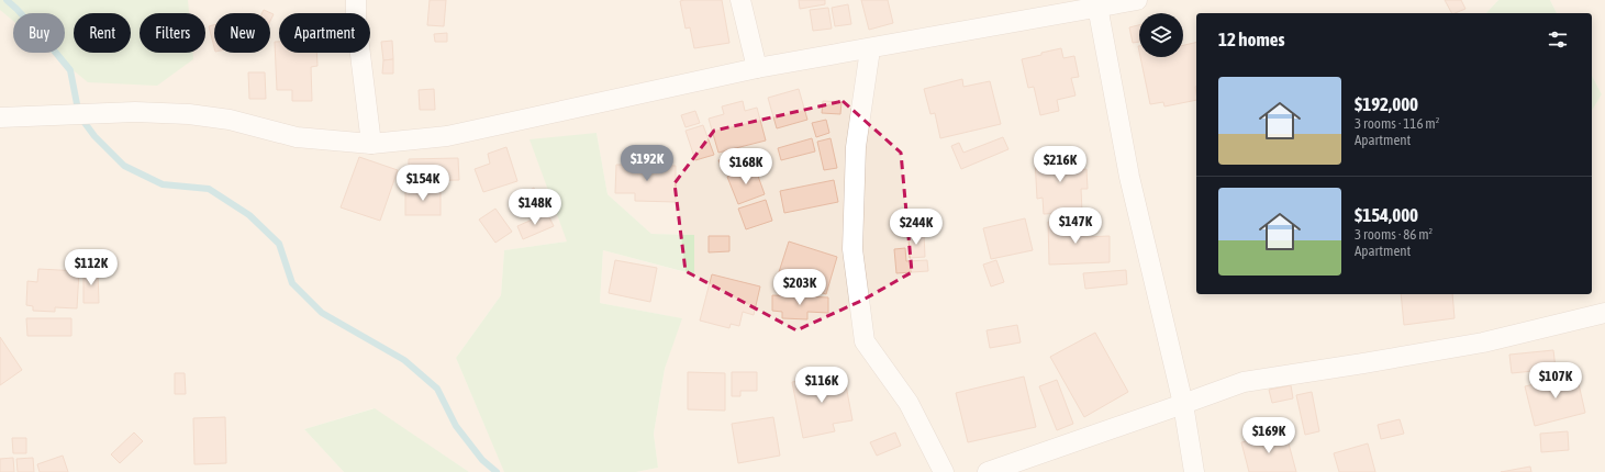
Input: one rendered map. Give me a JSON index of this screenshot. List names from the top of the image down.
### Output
{
  "page": {
    "chip": [
      "Buy",
      "Rent",
      "Filters",
      "New",
      "Apartment"
    ],
    "heading": "12 homes",
    "list": [
      {
        "name": "$192,000",
        "note": "3 rooms · 116 m² · Apartment"
      },
      {
        "name": "$154,000",
        "note": "3 rooms · 86 m² · Apartment"
      }
    ],
    "price": [
      "$192K",
      "$216K",
      "$168K",
      "$154K",
      "$148K",
      "$147K",
      "$244K",
      "$112K",
      "$203K",
      "$107K",
      "$116K",
      "$169K"
    ]
  }
}
